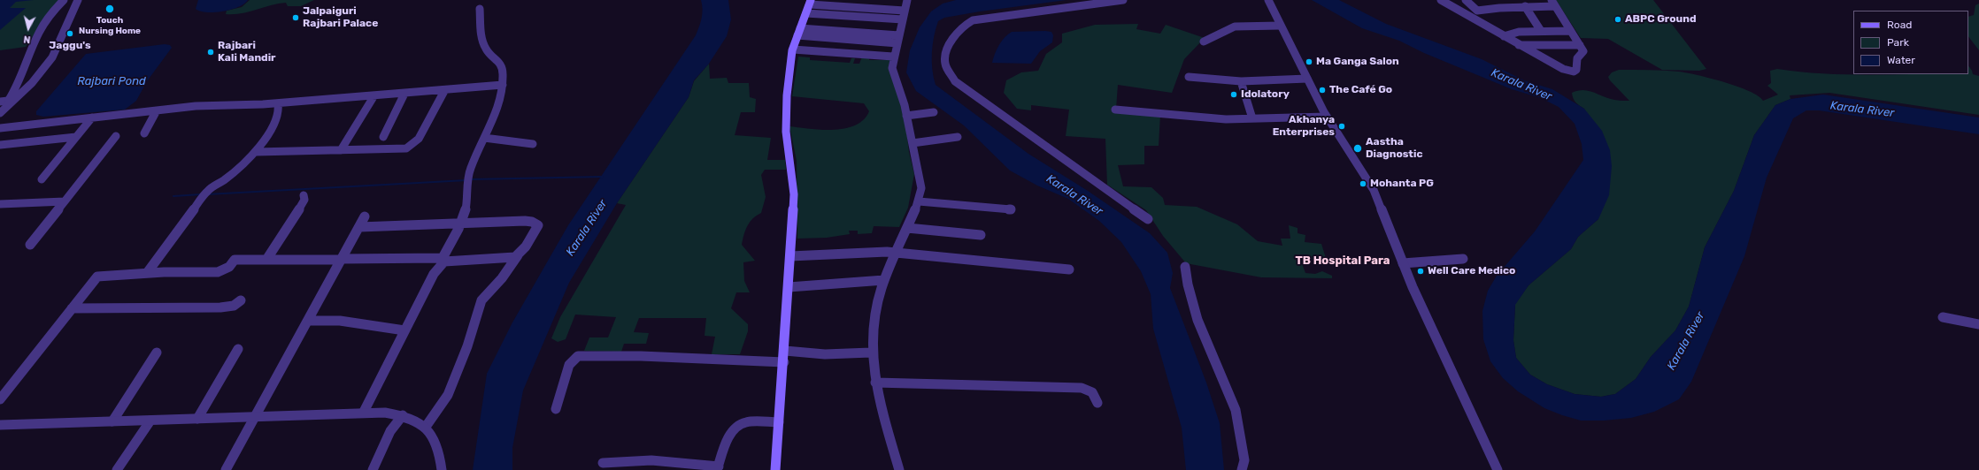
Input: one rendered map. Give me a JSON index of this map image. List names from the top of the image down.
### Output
{
  "districts": ["TB Hospital Para"],
  "water": ["Rajbari Pond", "Karala River"],
  "places": [
    "Touch Nursing Home",
    "Jalpaiguri Rajbari Palace",
    "ABPC Ground",
    "Jaggu's",
    "Rajbari Kali Mandir",
    "Ma Ganga Salon",
    "The Café Go",
    "Idolatory",
    "Akhanya Enterprises",
    "Aastha Diagnostic",
    "Mohanta PG",
    "Well Care Medico"
  ],
  "legend": ["Road", "Park", "Water"],
  "north": "bottom"
}
